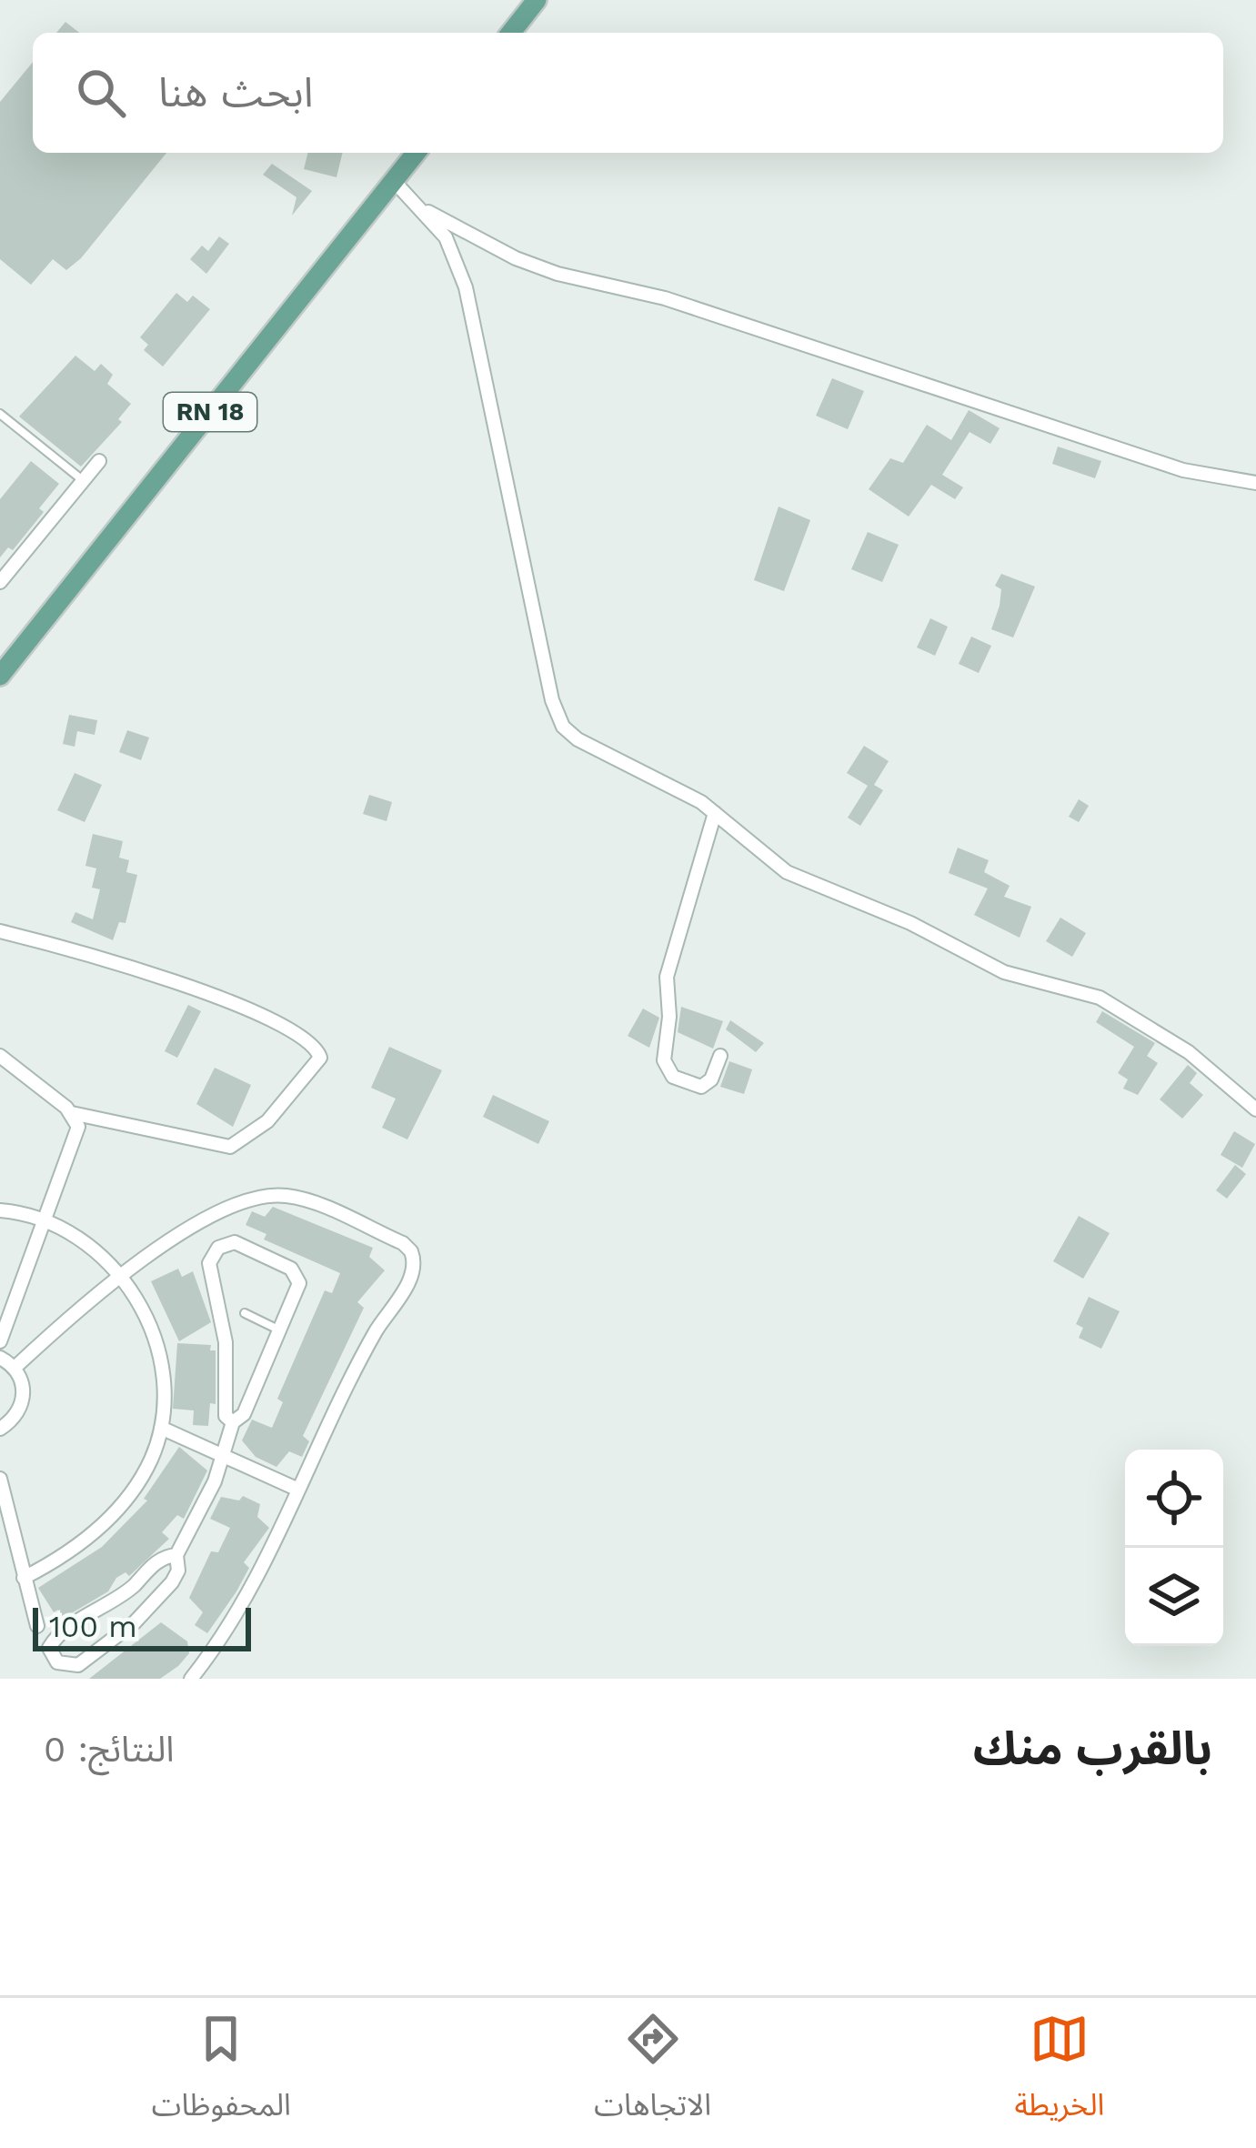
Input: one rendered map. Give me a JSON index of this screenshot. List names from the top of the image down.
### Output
{
  "streets": {
    "main road": ["RN 18"]
  },
  "scale_bar": "100 m",
  "page": {
    "search": "ابحث هنا",
    "scale": "100 m",
    "heading": ["بالقرب منك", "النتائج: 0"],
    "nav": ["الخريطة", "الاتجاهات", "المحفوظات"]
  }
}
